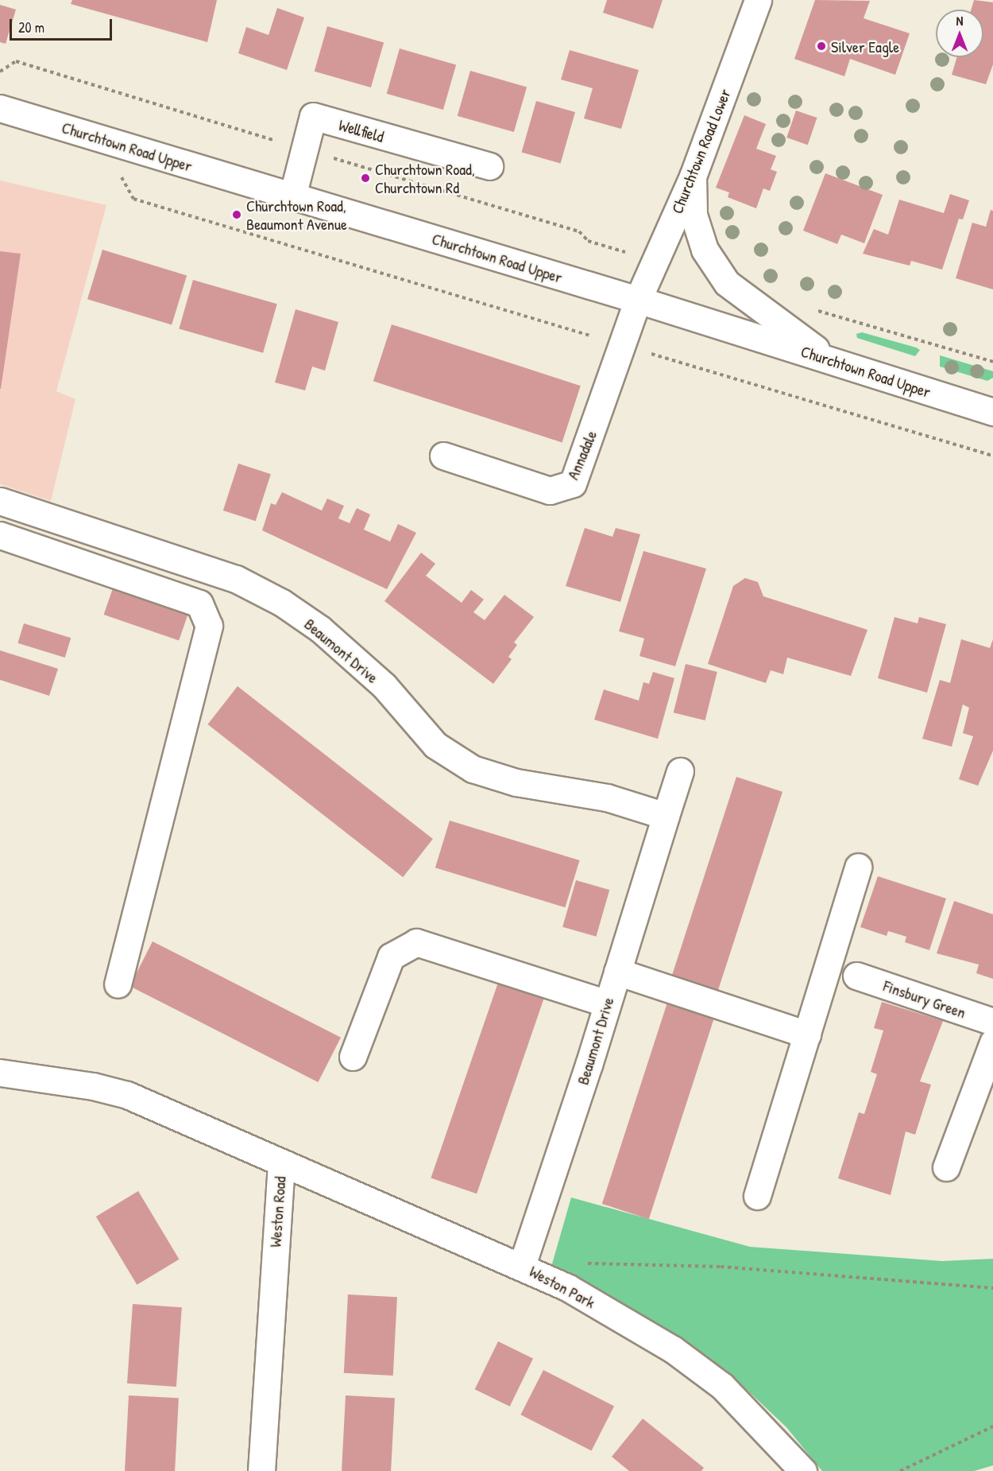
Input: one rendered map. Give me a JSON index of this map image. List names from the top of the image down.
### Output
{
  "streets": {
    "street": [
      "Wellfield",
      "Churchtown Road Upper",
      "Churchtown Road Lower",
      "Annadale",
      "Beaumont Drive",
      "Finsbury Green",
      "Weston Road",
      "Weston Park"
    ]
  },
  "crossings": [
    ["Wellfield", "Churchtown Road Upper"],
    ["Churchtown Road Upper", "Churchtown Road Lower"],
    ["Churchtown Road Upper", "Annadale"],
    ["Churchtown Road Lower", "Annadale"],
    ["Beaumont Drive", "Weston Park"],
    ["Weston Road", "Weston Park"]
  ],
  "places": ["Silver Eagle", "Churchtown Road, Churchtown Rd", "Churchtown Road, Beaumont Avenue"],
  "scale_bar": "20 m",
  "north": "top"
}
